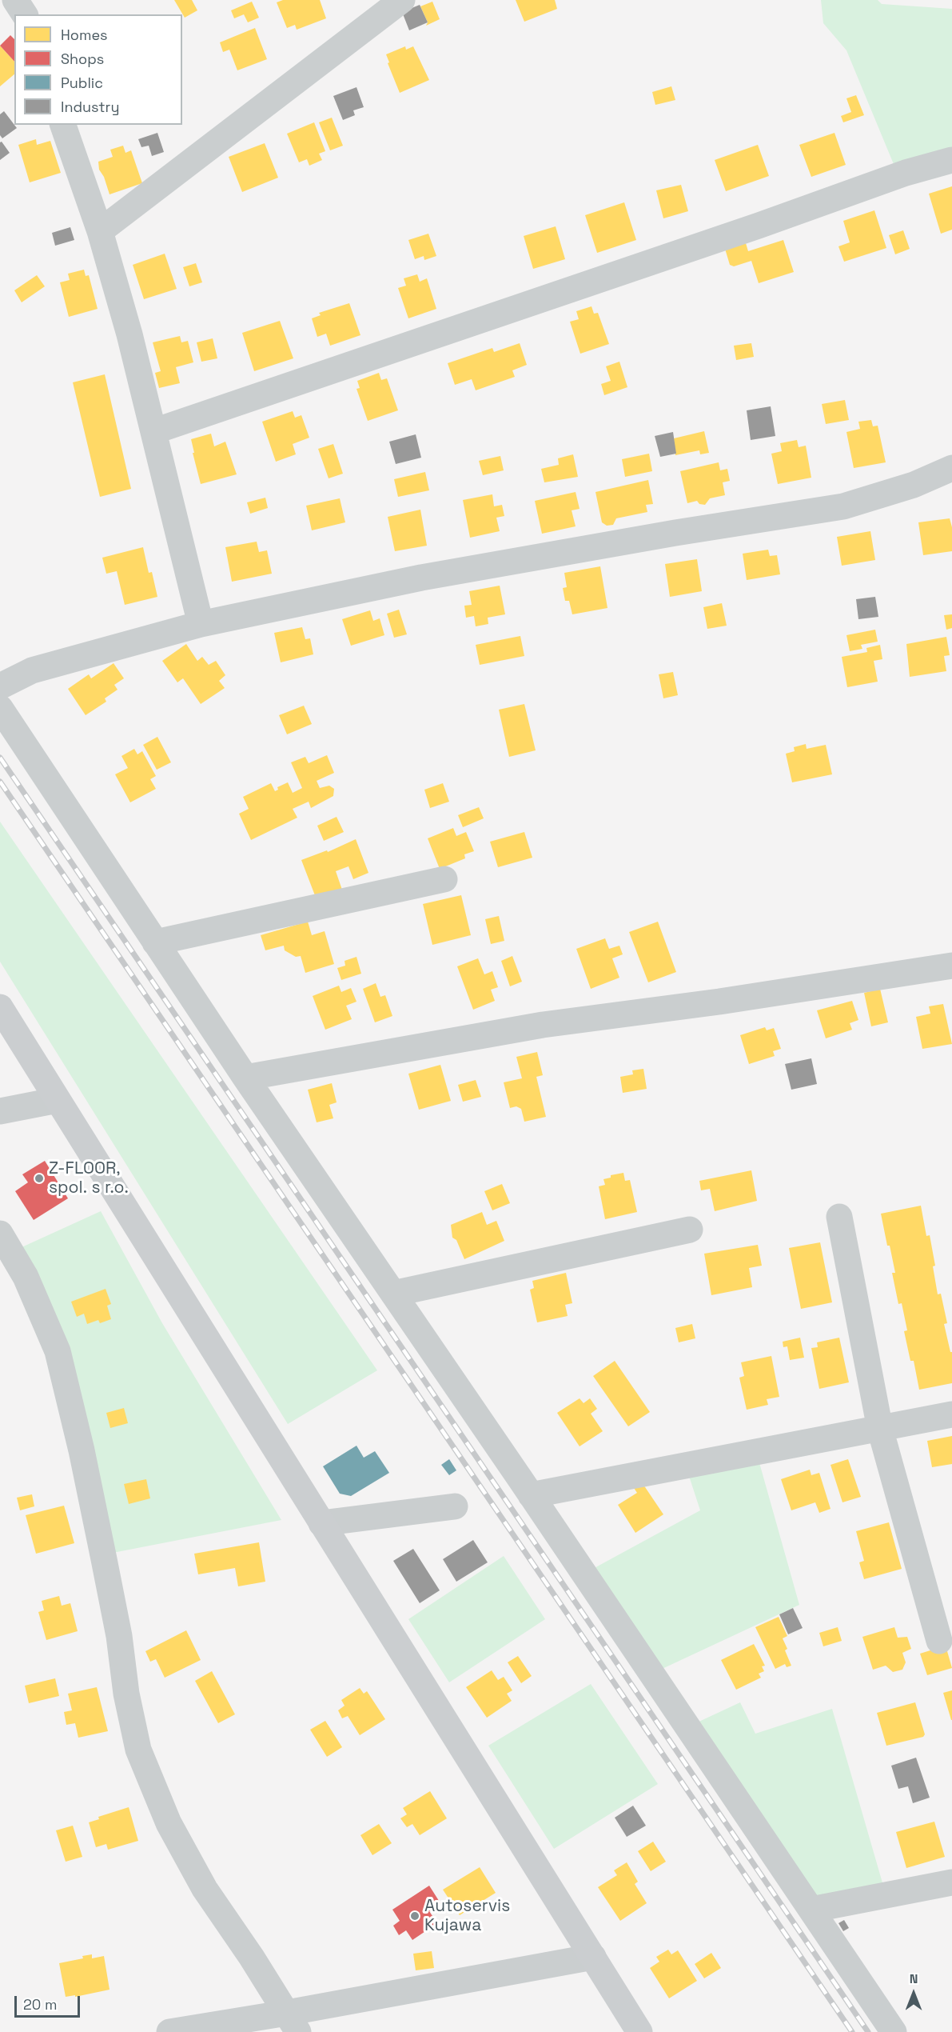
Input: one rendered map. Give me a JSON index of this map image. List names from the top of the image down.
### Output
{
  "places": ["Z-FLOOR, spol. s r.o.", "Autoservis Kujawa"],
  "legend": [
    "Homes",
    "Shops",
    "Public",
    "Industry"
  ],
  "scale_bar": "20 m",
  "north": "top"
}
